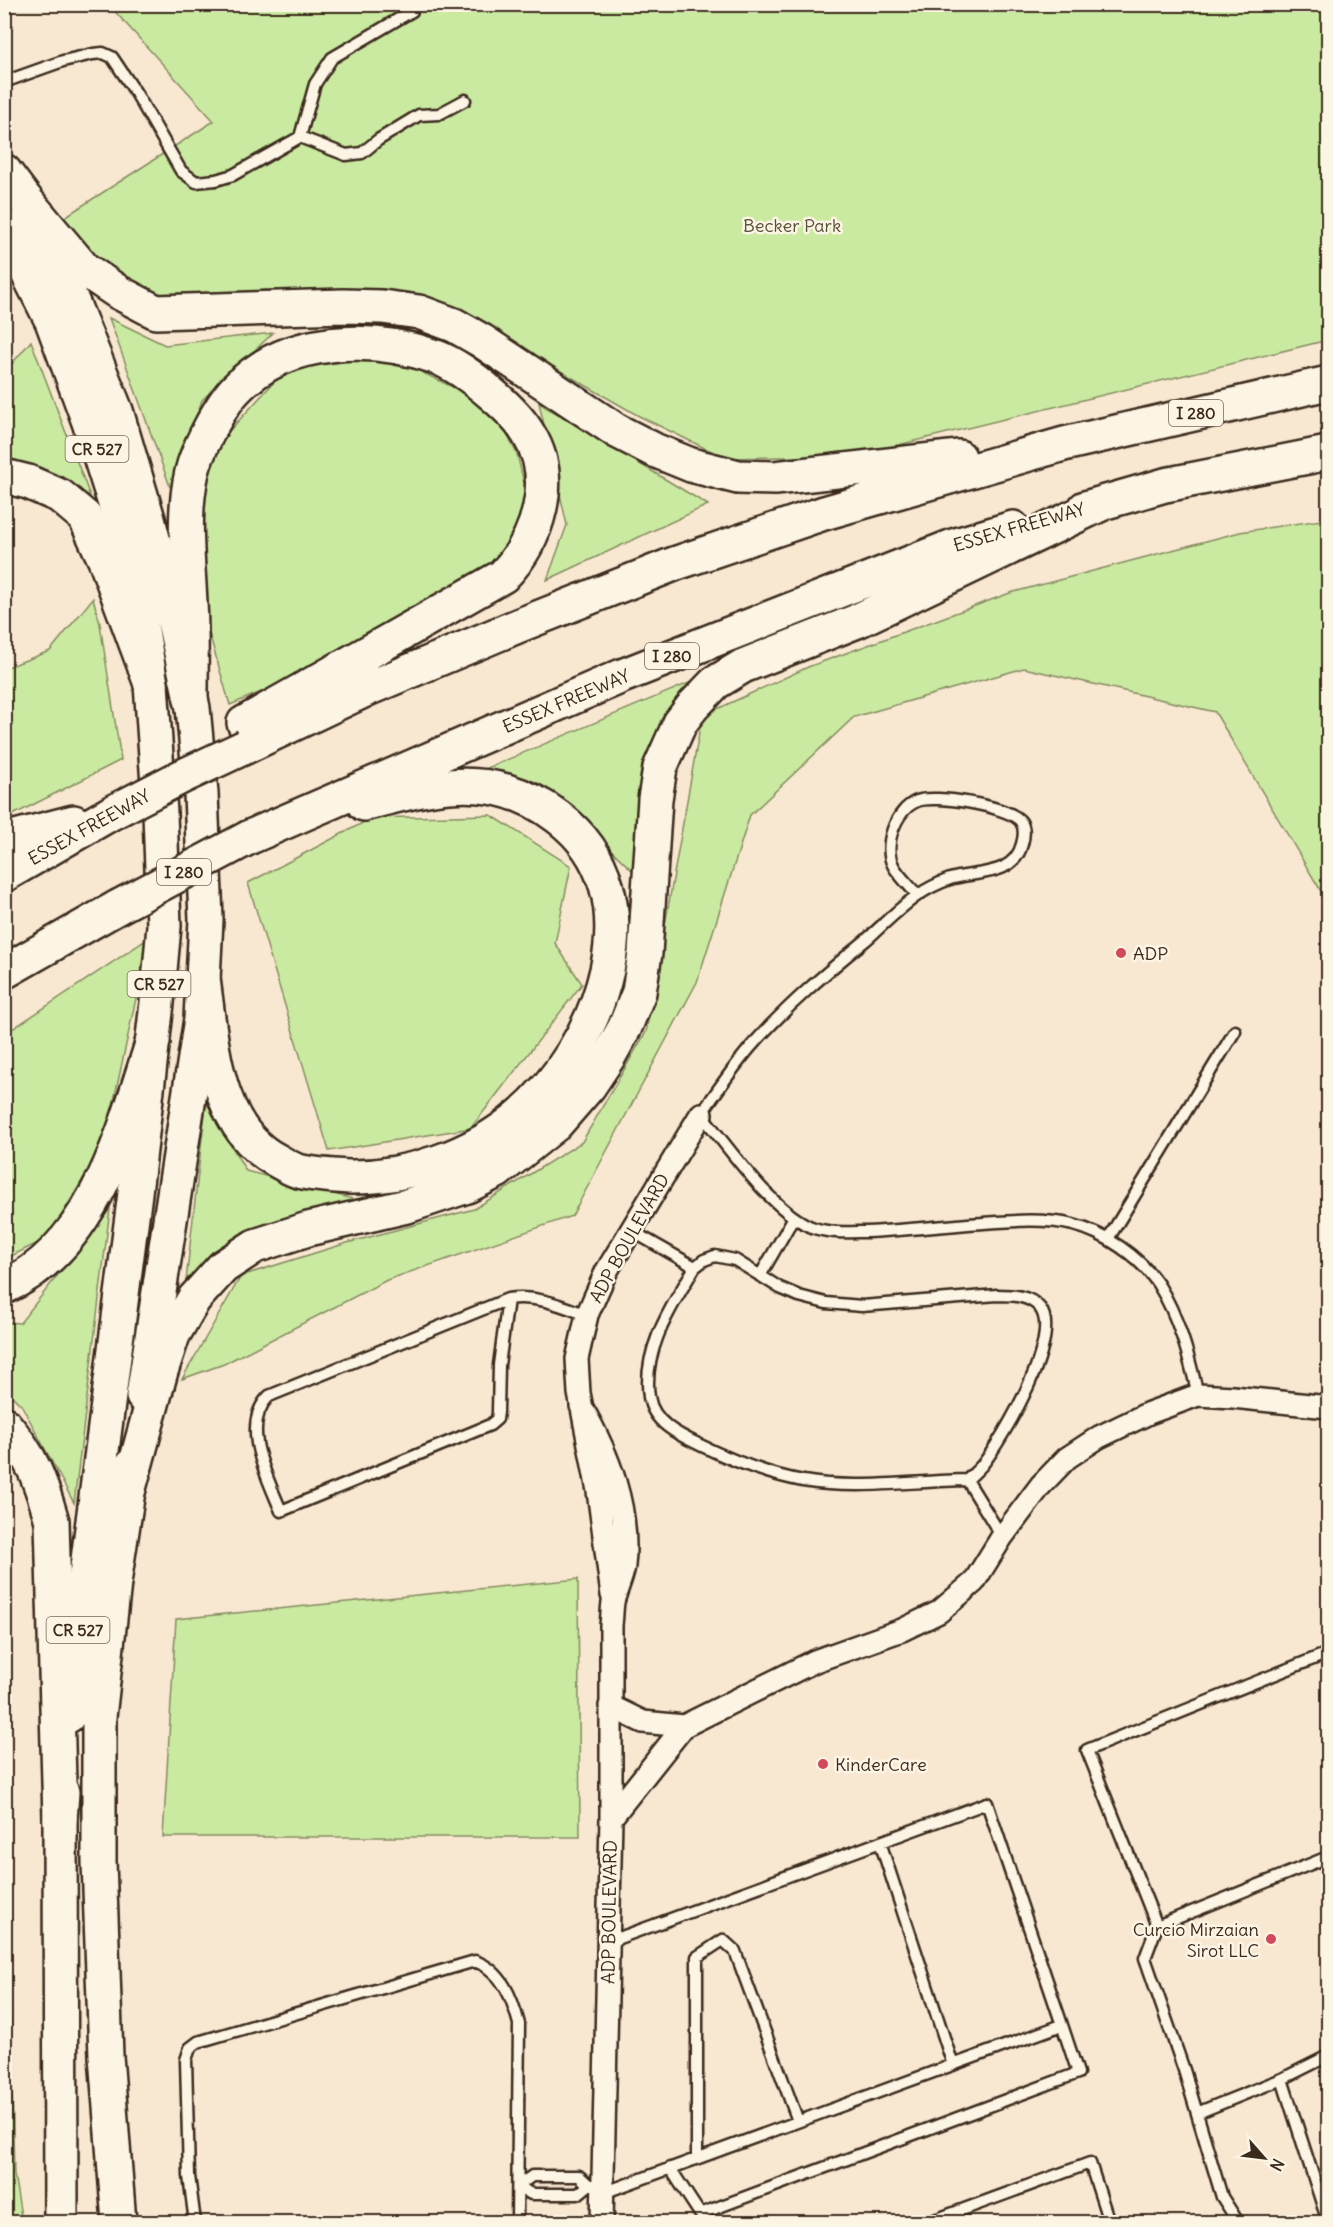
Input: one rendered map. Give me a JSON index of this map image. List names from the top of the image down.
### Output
{
  "streets": {
    "main road": ["I 280", "CR 527", "ESSEX FREEWAY"],
    "street": ["ADP BOULEVARD"]
  },
  "parks": ["Becker Park"],
  "places": ["ADP", "KinderCare", "Curcio Mirzaian Sirot LLC"],
  "north": "bottom right"
}
